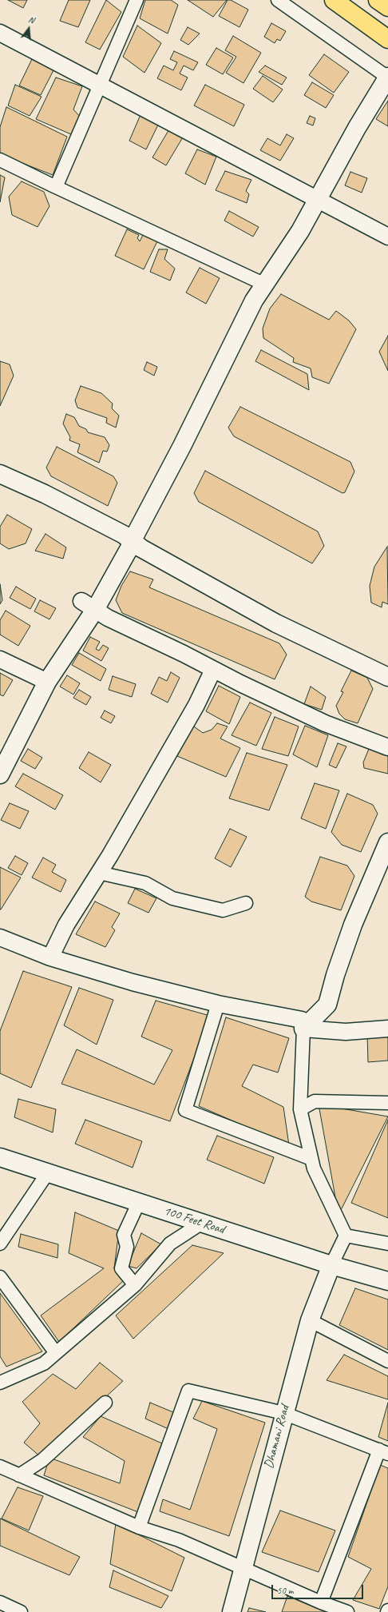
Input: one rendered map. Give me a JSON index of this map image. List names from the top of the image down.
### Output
{
  "streets": {
    "main road": ["100 Feet Road", "Dhamani Road"]
  },
  "crossings": [
    ["100 Feet Road", "Dhamani Road"]
  ],
  "scale_bar": "50 m",
  "north": "top"
}
